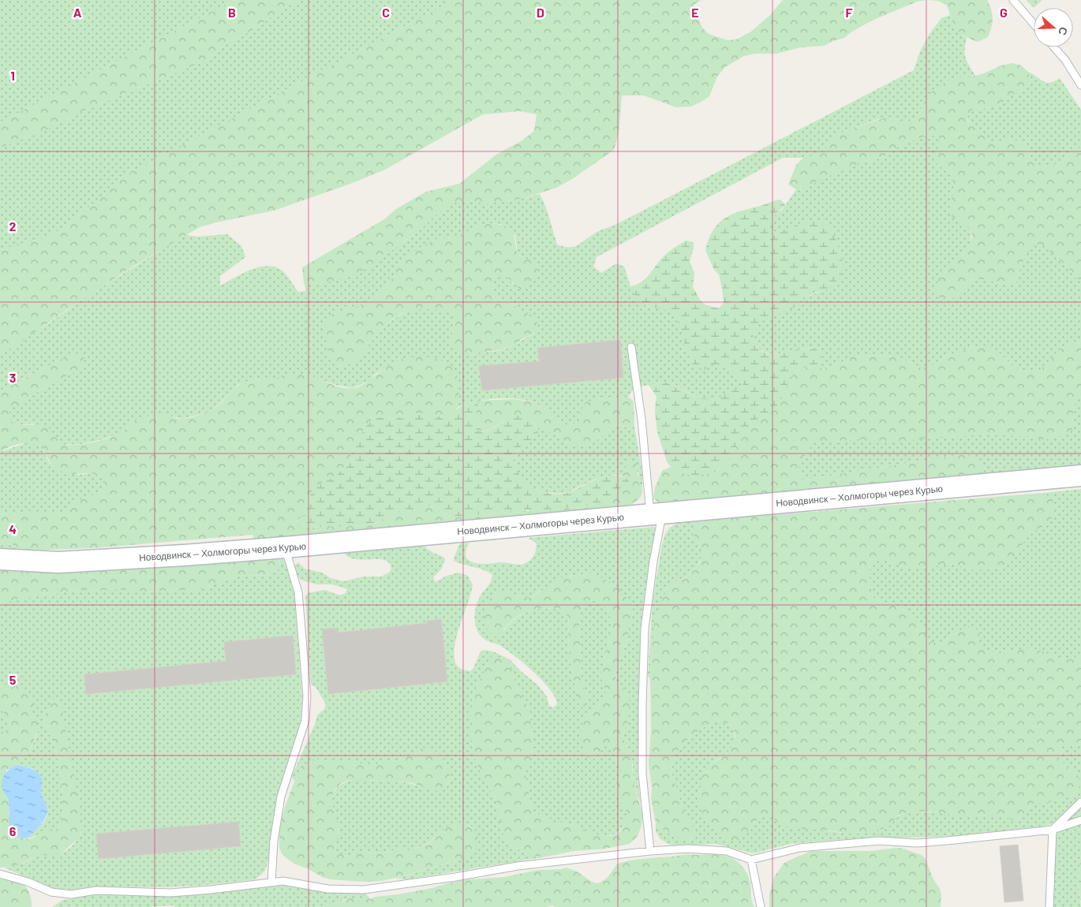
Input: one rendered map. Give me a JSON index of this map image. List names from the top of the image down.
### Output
{
  "streets": {
    "main road": ["Новодвинск — Холмогоры через Курью"]
  },
  "north": "right",
  "grid": {
    "columns": [
      "A",
      "B",
      "C",
      "D",
      "E",
      "F",
      "G"
    ],
    "rows": [
      "1",
      "2",
      "3",
      "4",
      "5",
      "6"
    ]
  }
}
